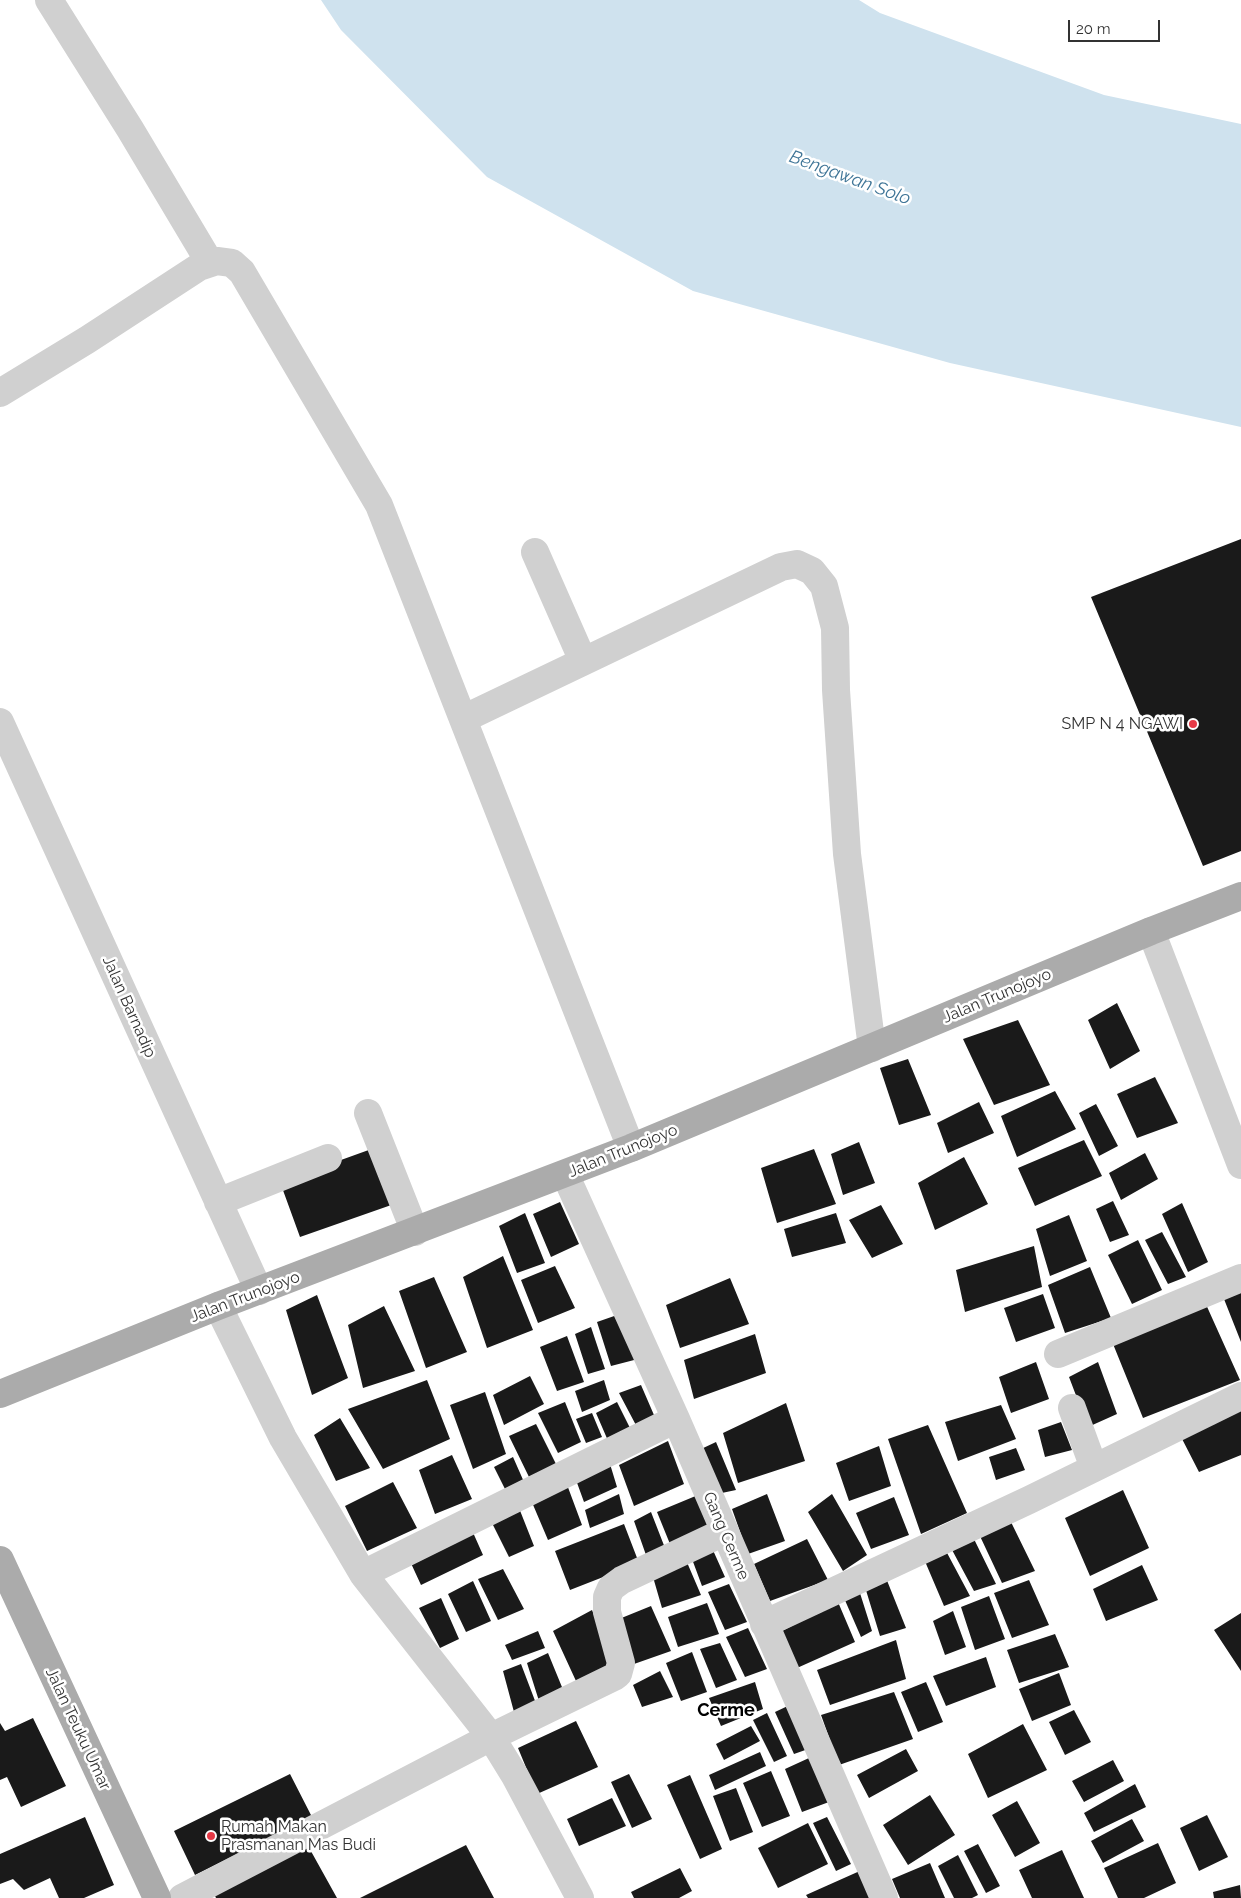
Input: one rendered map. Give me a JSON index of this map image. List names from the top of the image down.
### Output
{
  "streets": {
    "main road": ["Jalan Trunojoyo", "Jalan Teuku Umar"],
    "street": ["Jalan Barnadip", "Gang Cerme"]
  },
  "crossings": [
    ["Jalan Trunojoyo", "Jalan Barnadip"],
    ["Jalan Trunojoyo", "Gang Cerme"]
  ],
  "districts": ["Cerme"],
  "water": ["Bengawan Solo"],
  "places": ["SMP N 4 NGAWI", "Rumah Makan Prasmanan Mas Budi"],
  "scale_bar": "20 m"
}
